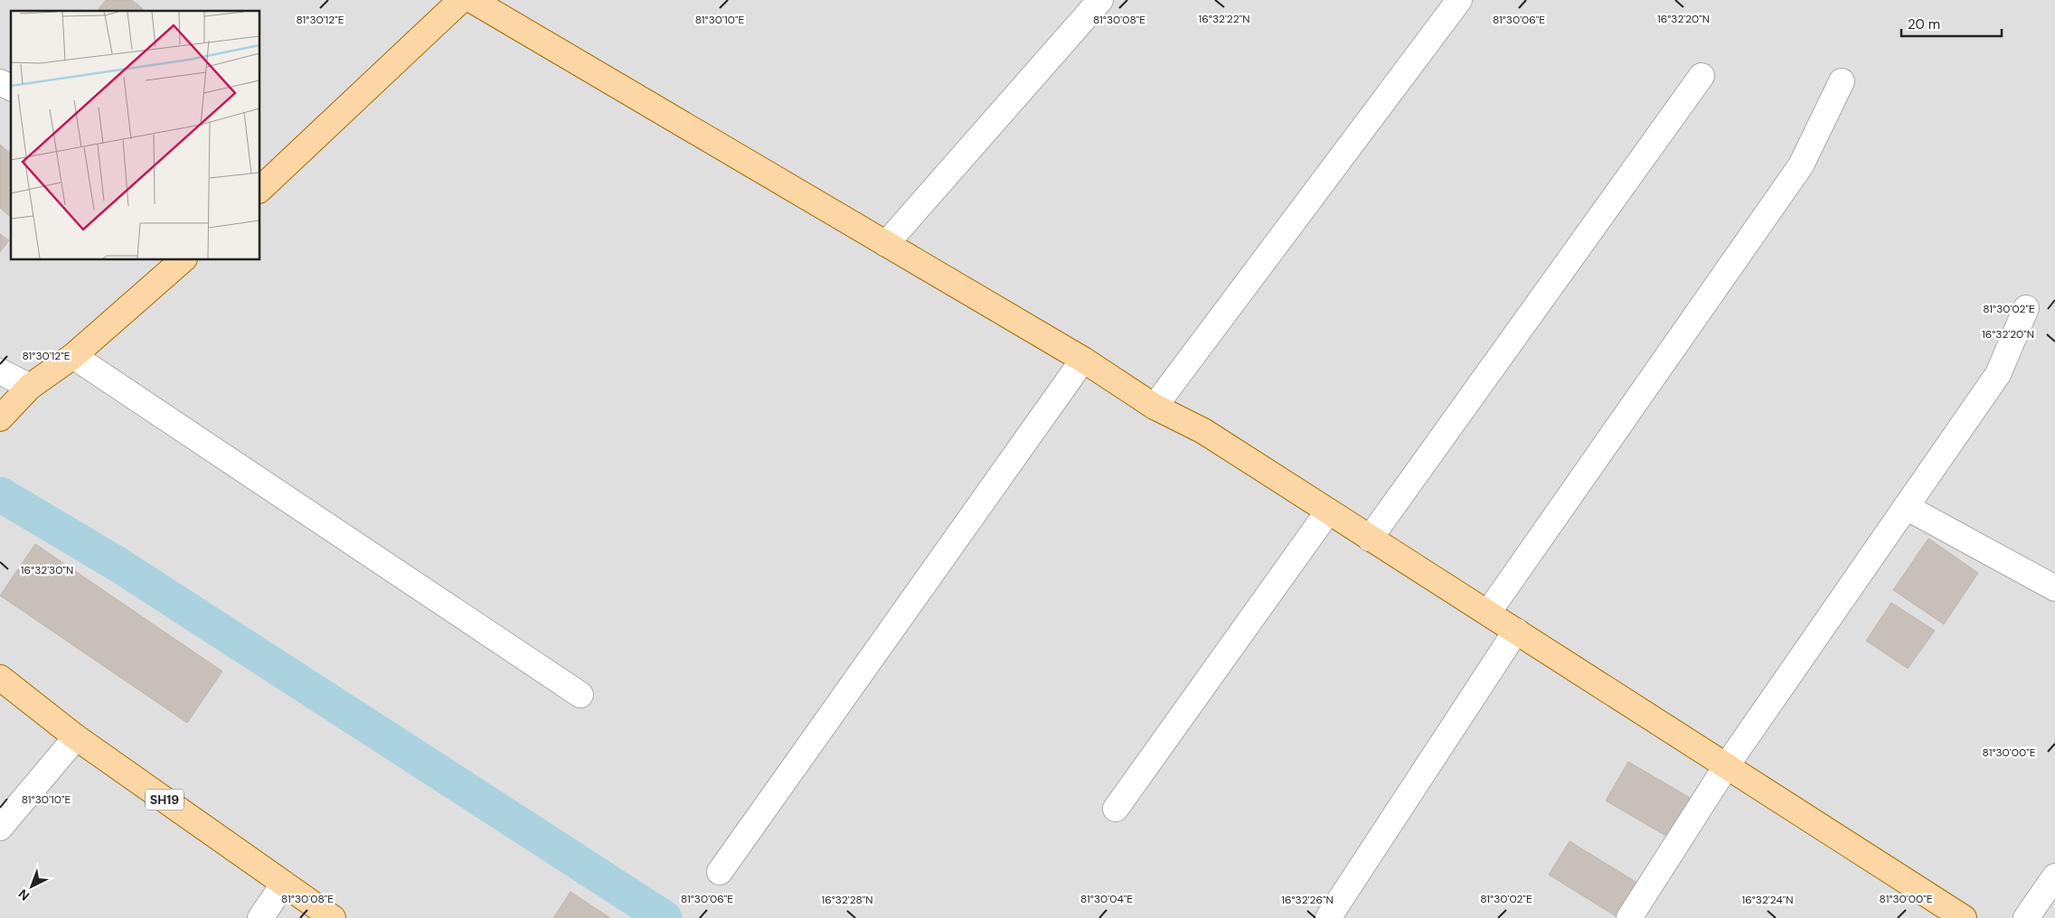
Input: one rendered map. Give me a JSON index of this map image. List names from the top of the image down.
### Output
{
  "streets": {
    "main road": ["SH19"]
  },
  "scale_bar": "20 m",
  "north": "bottom left",
  "coordinates": [
    "16°32'20\"N",
    "16°32'22\"N",
    "81°30'12\"E",
    "81°30'10\"E",
    "81°30'08\"E",
    "81°30'06\"E",
    "81°30'02\"E",
    "16°32'30\"N",
    "81°30'00\"E",
    "81°30'04\"E",
    "16°32'28\"N",
    "16°32'26\"N",
    "16°32'24\"N"
  ]
}
